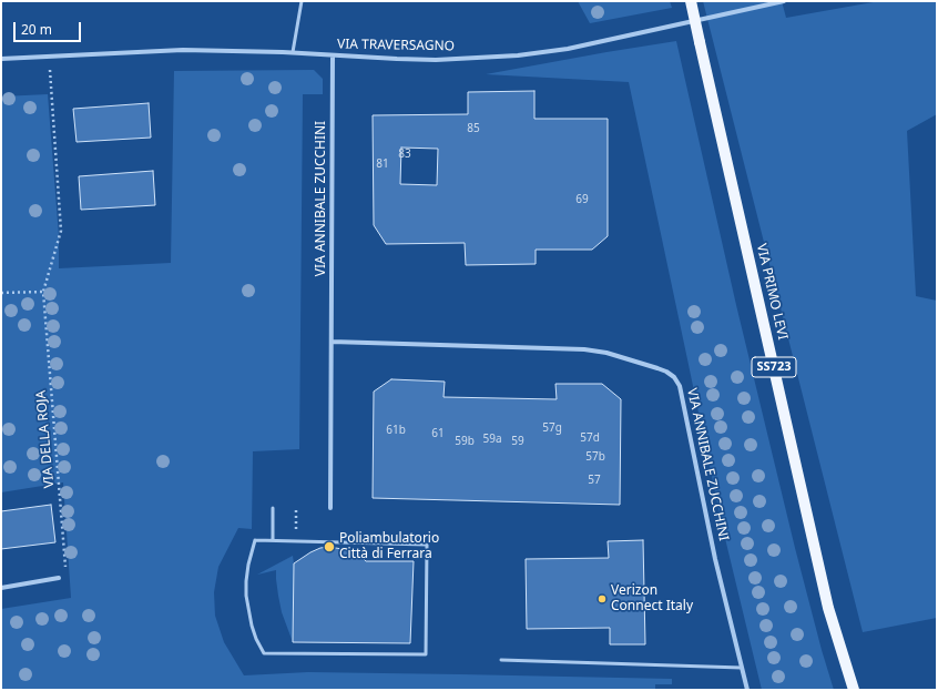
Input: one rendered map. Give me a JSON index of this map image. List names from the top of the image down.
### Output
{
  "streets": {
    "main road": ["VIA PRIMO LEVI", "SS723"],
    "street": ["VIA TRAVERSAGNO", "VIA ANNIBALE ZUCCHINI"],
    "path": ["VIA DELLA ROJA"]
  },
  "crossings": [
    ["VIA TRAVERSAGNO", "VIA ANNIBALE ZUCCHINI"],
    ["VIA TRAVERSAGNO", "VIA DELLA ROJA"]
  ],
  "places": ["Poliambulatorio Città di Ferrara", "Verizon Connect Italy"],
  "house_numbers": [
    "85",
    "83",
    "81",
    "69",
    "57g",
    "61b",
    "61",
    "57d",
    "59a",
    "59b",
    "59",
    "57b",
    "57"
  ],
  "scale_bar": "20 m"
}
